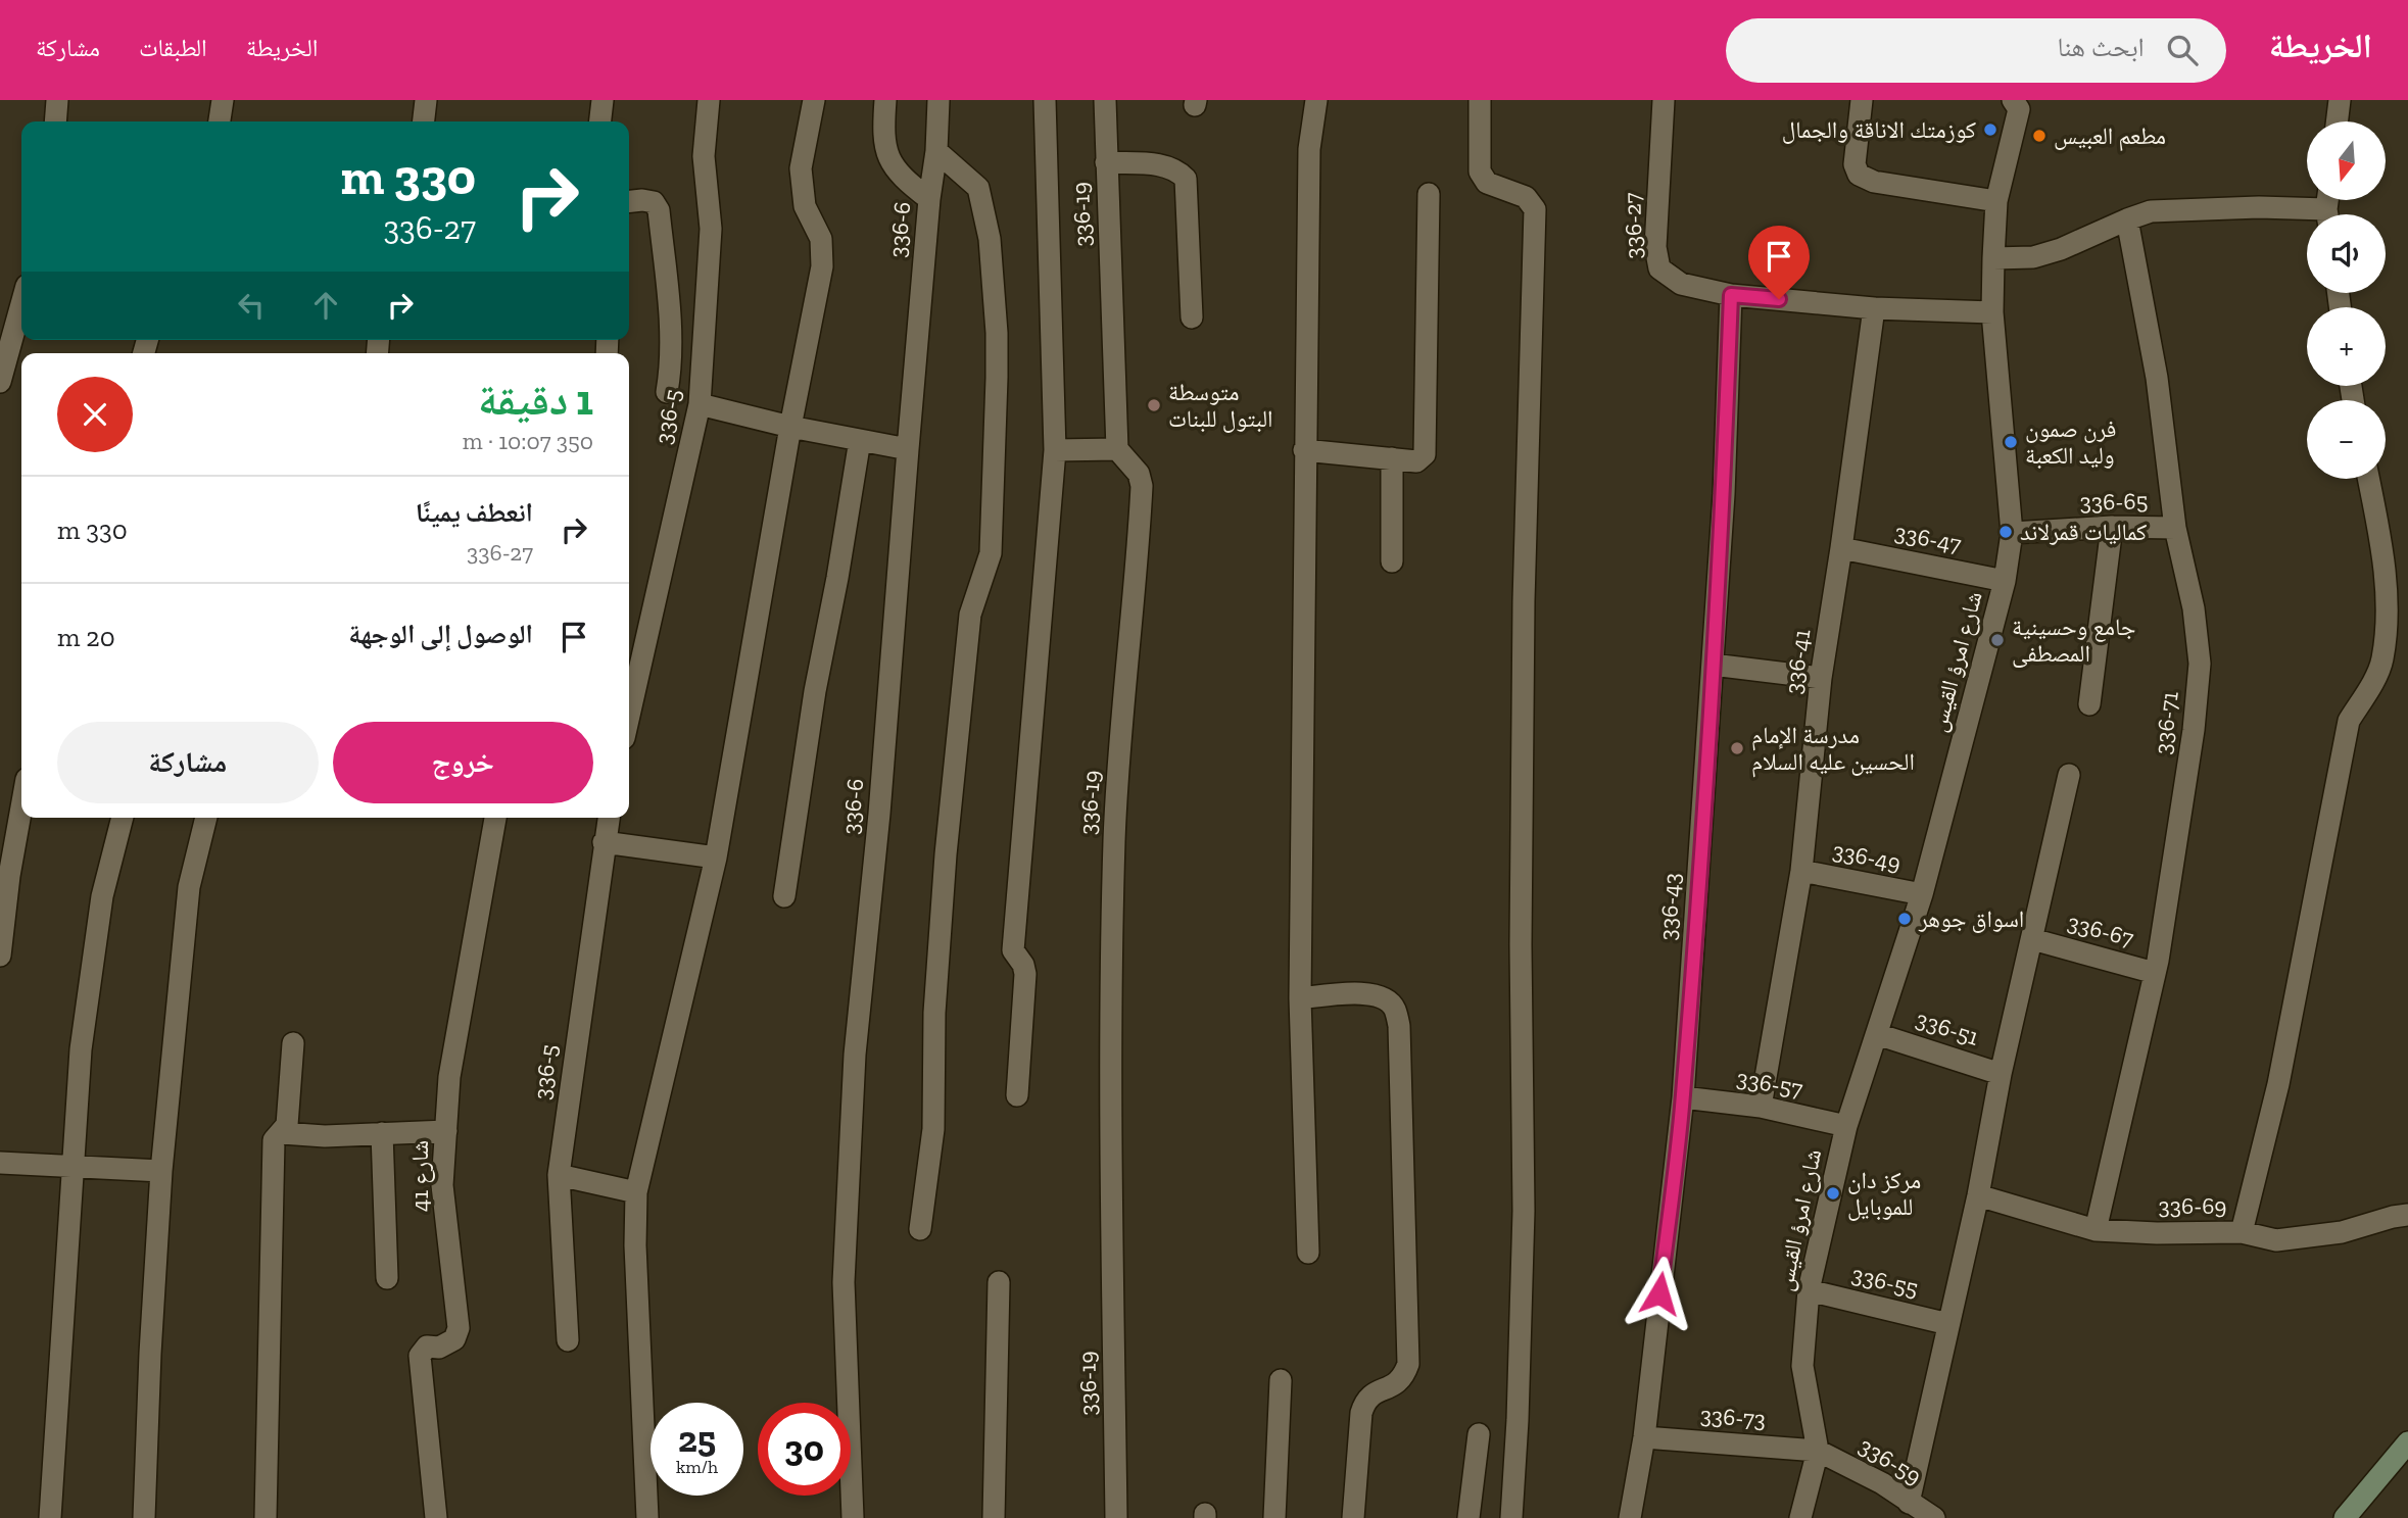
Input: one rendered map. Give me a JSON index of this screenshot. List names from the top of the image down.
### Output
{
  "streets": {
    "street": [
      "336-19",
      "336-27",
      "336-6",
      "336-5",
      "336-65",
      "336-47",
      "336-41",
      "شارع امرؤ القيس",
      "336-71",
      "336-49",
      "336-43",
      "336-67",
      "336-51",
      "336-57",
      "شارع 41",
      "336-69",
      "336-55",
      "336-73",
      "336-59"
    ]
  },
  "crossings": [
    ["336-27", "336-41"],
    ["336-27", "شارع امرؤ القيس"],
    ["336-27", "336-43"],
    ["336-65", "شارع امرؤ القيس"],
    ["336-65", "336-71"],
    ["336-47", "336-41"],
    ["336-47", "شارع امرؤ القيس"],
    ["336-41", "336-49"],
    ["336-41", "336-57"],
    ["شارع امرؤ القيس", "336-49"],
    ["شارع امرؤ القيس", "336-51"],
    ["شارع امرؤ القيس", "336-57"],
    ["شارع امرؤ القيس", "336-55"],
    ["شارع امرؤ القيس", "336-73"],
    ["شارع امرؤ القيس", "336-59"],
    ["336-71", "336-67"],
    ["336-71", "336-69"],
    ["336-43", "336-57"],
    ["336-43", "336-73"],
    ["336-73", "336-59"]
  ],
  "places": [
    "كوزمتك الاناقة والجمال",
    "مطعم العبيس",
    "متوسطة البتول للبنات",
    "فرن صمون وليد الكعبة",
    "كماليات قمرلاند",
    "جامع وحسينية المصطفى",
    "مدرسة الإمام الحسين عليه السلام",
    "اسواق جوهر",
    "مركز دان للموبايل"
  ],
  "north": "bottom",
  "page": {
    "header": "الخريطة",
    "search": "ابحث هنا",
    "nav": ["الخريطة", "الطبقات", "مشاركة"],
    "map_buttons": ["+", "−"],
    "turn": ["330 m", "336-27"],
    "heading": ["1 دقيقة", "350 m · 10:07"],
    "list": [
      {
        "name": "انعطف يمينًا",
        "note": "336-27",
        "value": "330 m"
      },
      {
        "name": "الوصول إلى الوجهة",
        "value": "20 m"
      }
    ],
    "buttons": ["خروج", "مشاركة"],
    "speed": "25 km/h",
    "limit": "30"
  }
}
